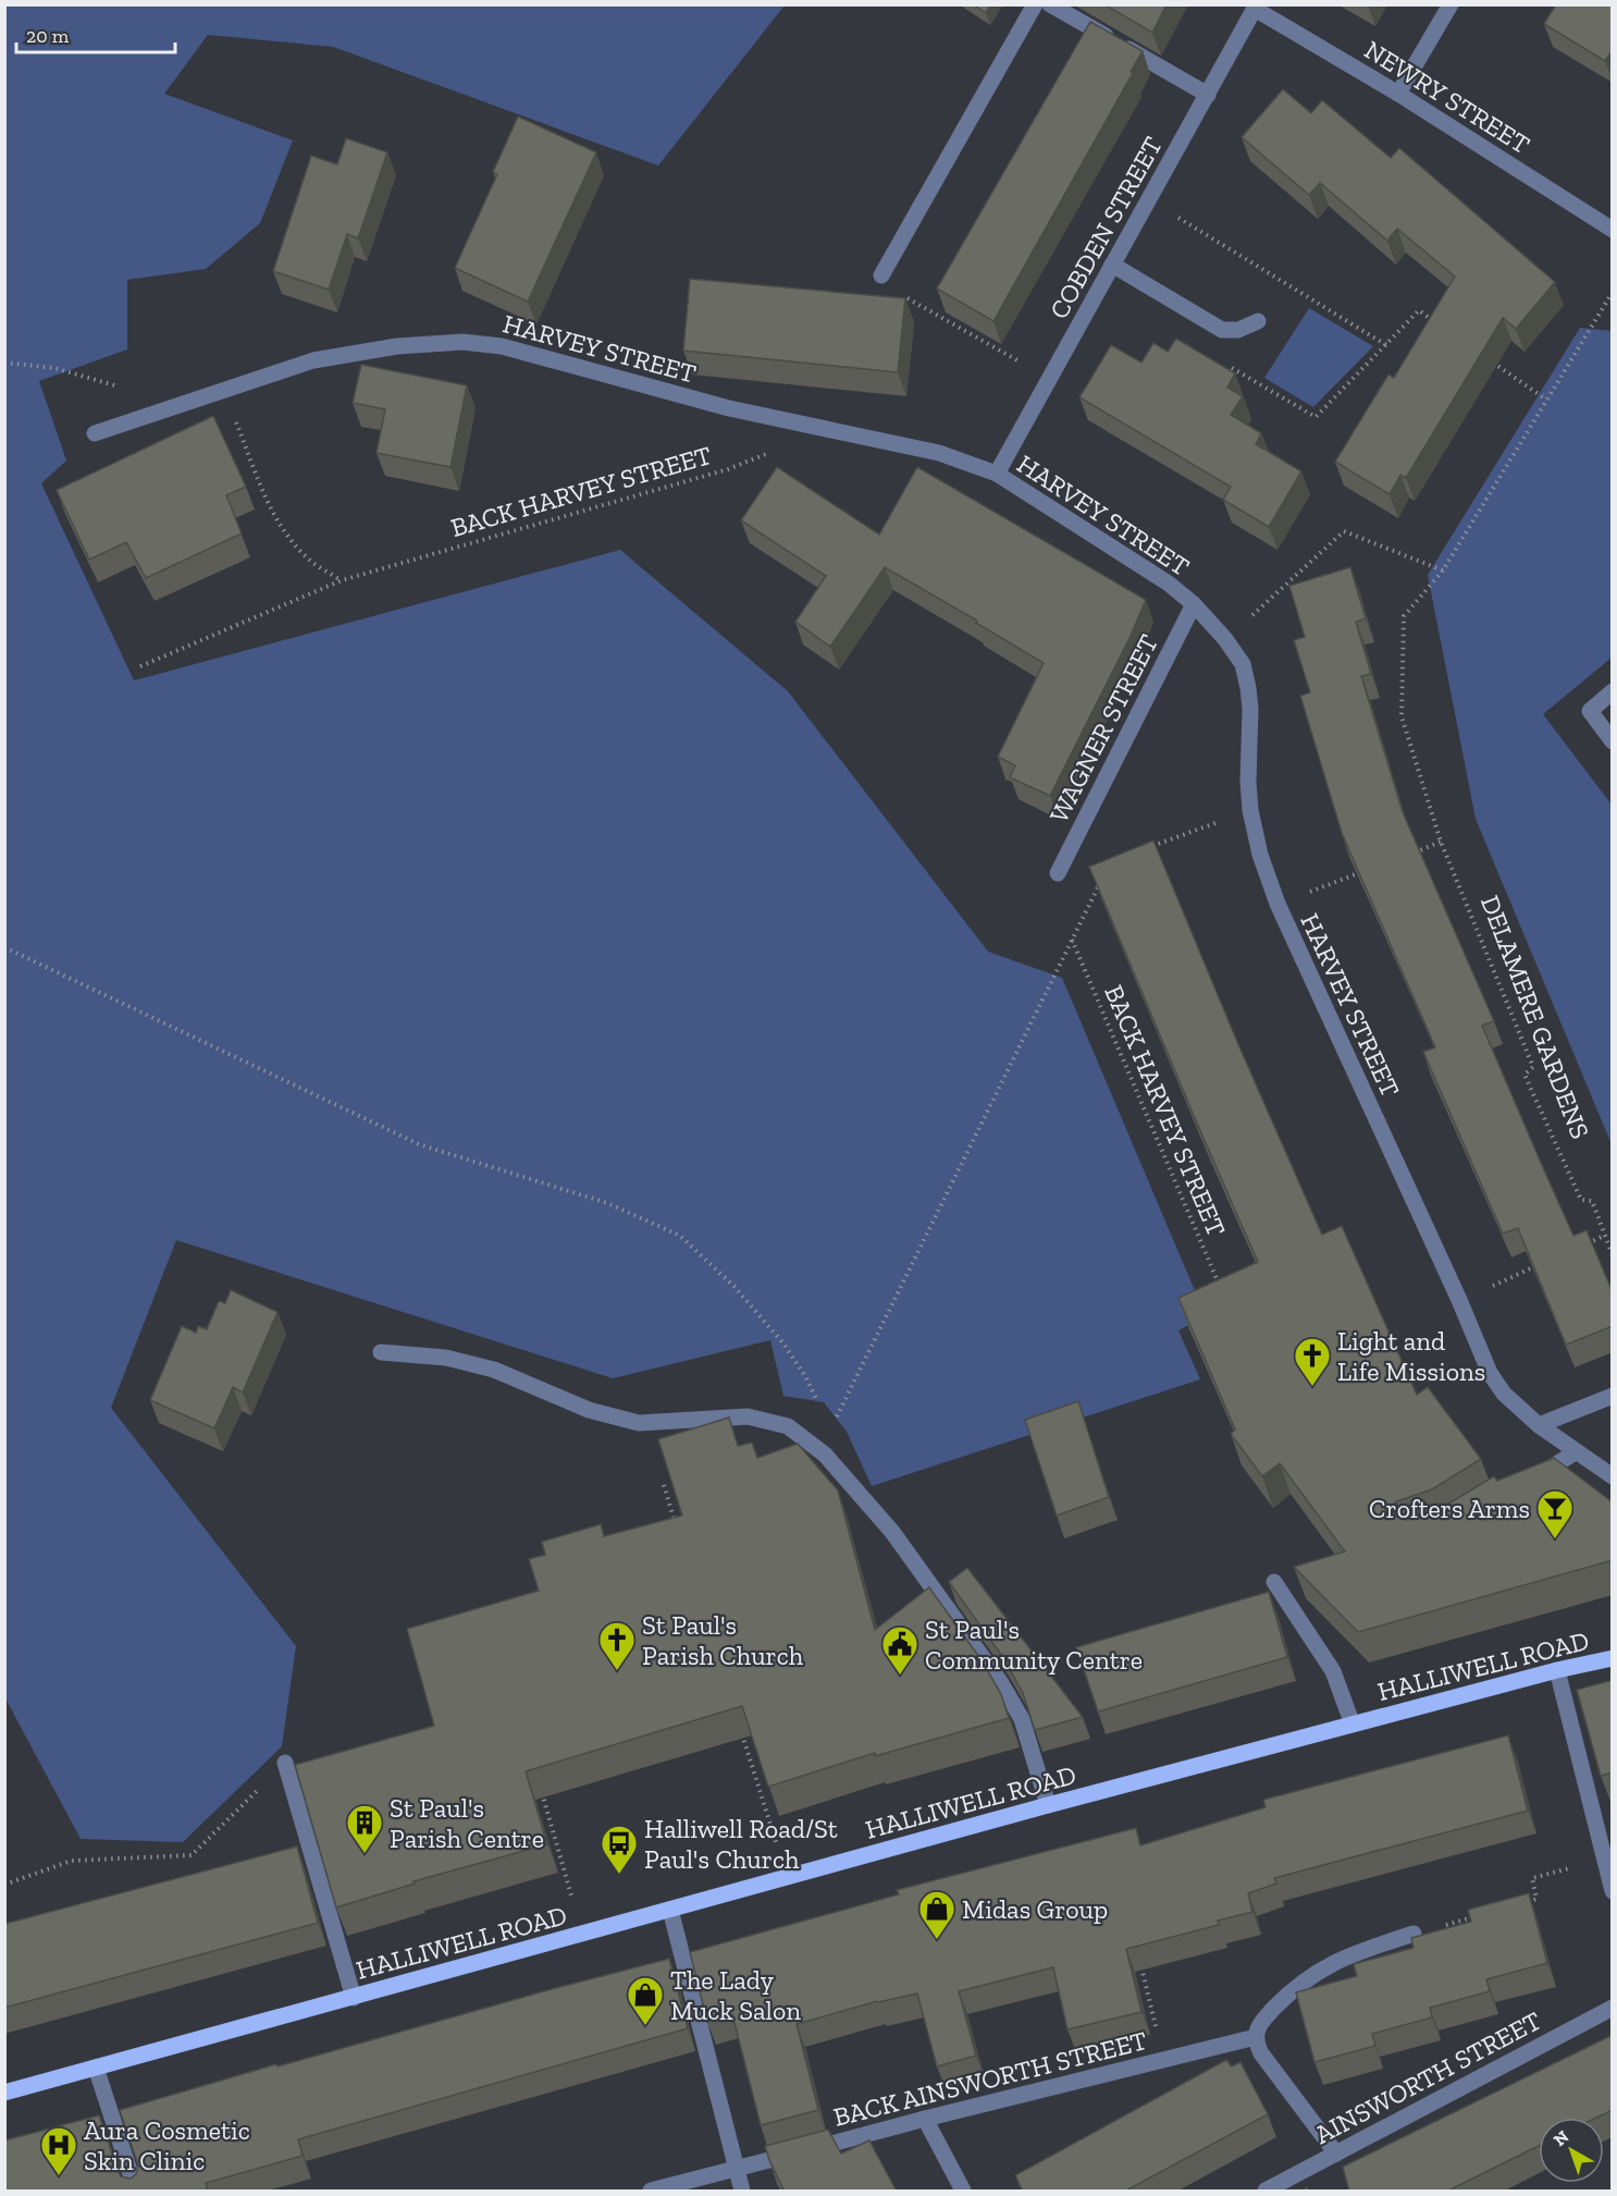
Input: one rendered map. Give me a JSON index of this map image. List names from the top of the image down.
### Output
{
  "streets": {
    "main road": ["HALLIWELL ROAD"],
    "street": [
      "NEWRY STREET",
      "COBDEN STREET",
      "HARVEY STREET",
      "WAGNER STREET",
      "AINSWORTH STREET",
      "BACK AINSWORTH STREET"
    ],
    "path": ["BACK HARVEY STREET", "DELAMERE GARDENS"]
  },
  "crossings": [
    ["NEWRY STREET", "COBDEN STREET"],
    ["COBDEN STREET", "HARVEY STREET"],
    ["HARVEY STREET", "WAGNER STREET"]
  ],
  "places": {
    "church": ["Light and Life Missions", "St Paul's Parish Church"],
    "bar": ["Crofters Arms"],
    "public building": ["St Paul's Community Centre"],
    "building": ["St Paul's Parish Centre"],
    "bus stop": ["Halliwell Road/St Paul's Church"],
    "shop": ["Midas Group", "The Lady Muck Salon"],
    "hospital": ["Aura Cosmetic Skin Clinic"]
  },
  "scale_bar": "20 m",
  "north": "top left"
}
